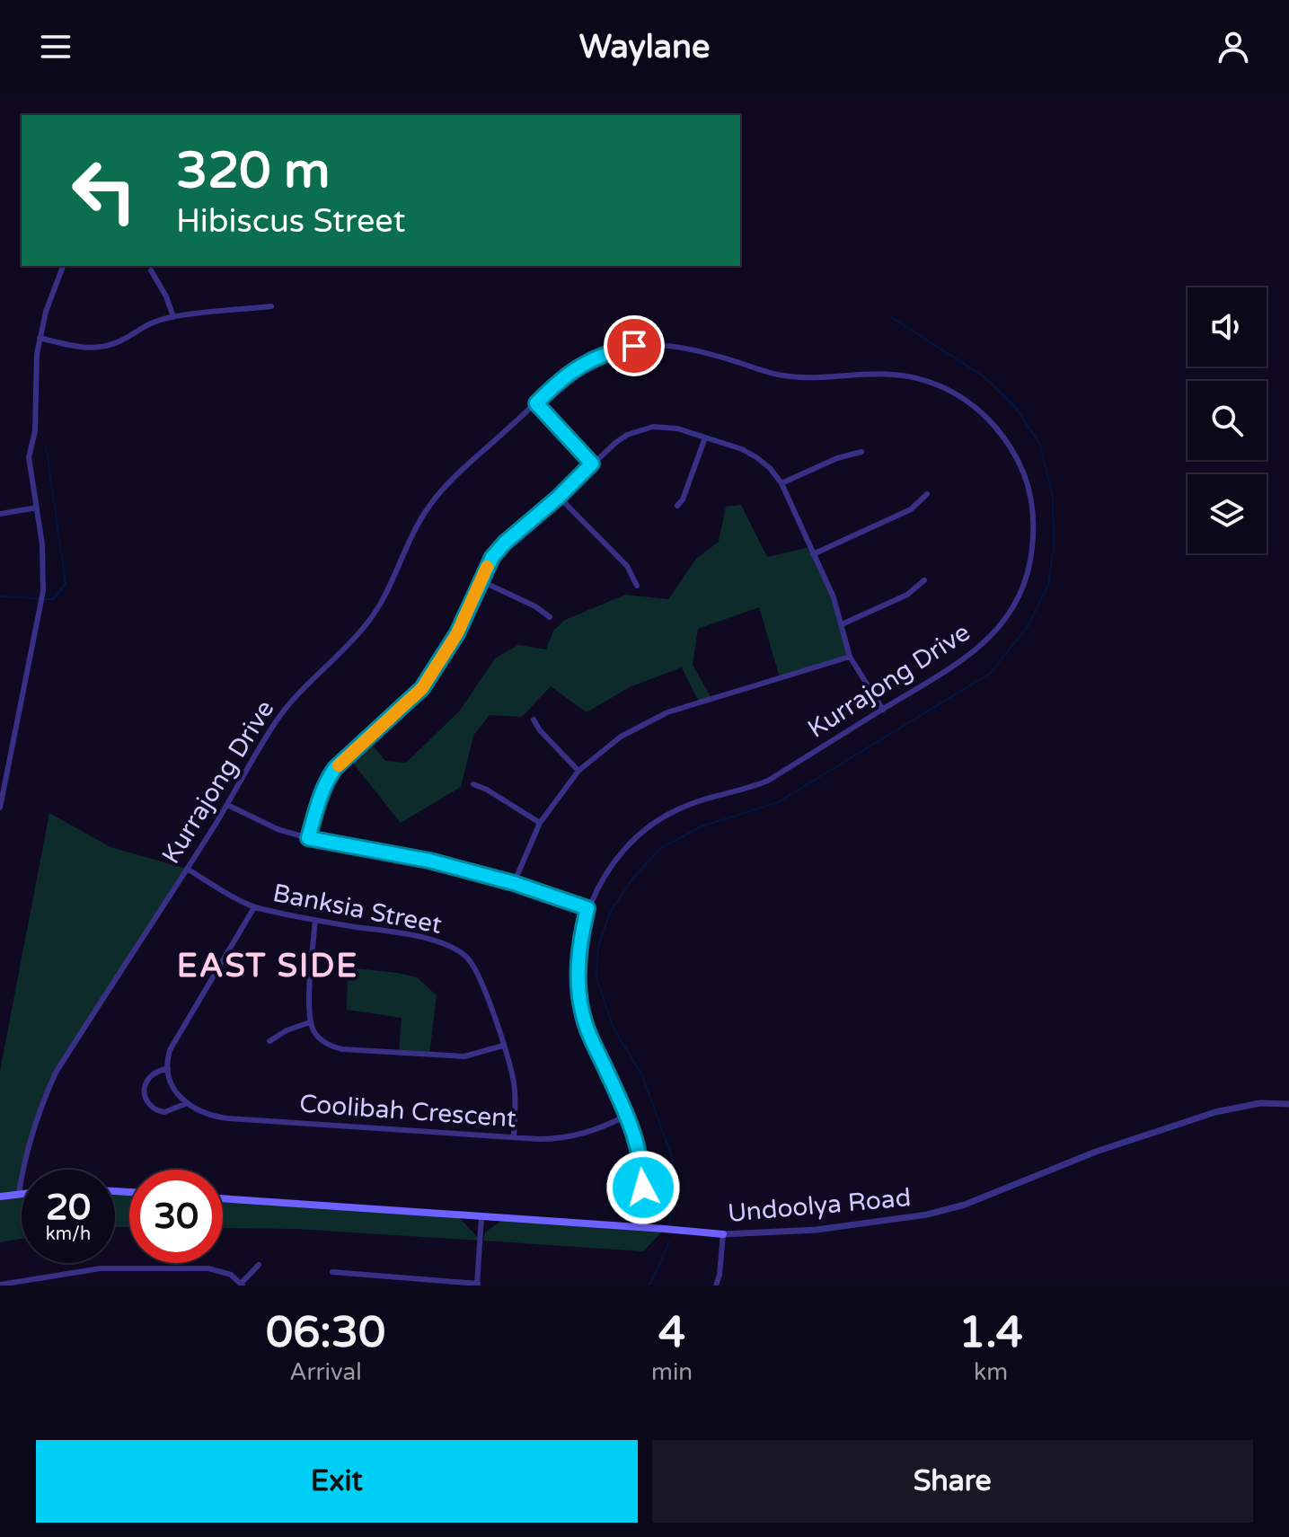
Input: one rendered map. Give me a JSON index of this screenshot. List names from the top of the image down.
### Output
{
  "streets": {
    "main road": ["Undoolya Road"],
    "street": ["Kurrajong Drive", "Banksia Street", "Coolibah Crescent"]
  },
  "crossings": [
    ["Kurrajong Drive", "Banksia Street"],
    ["Kurrajong Drive", "Coolibah Crescent"],
    ["Kurrajong Drive", "Undoolya Road"],
    ["Banksia Street", "Coolibah Crescent"]
  ],
  "districts": ["EAST SIDE"],
  "page": {
    "header": "Waylane",
    "turn": ["320 m", "Hibiscus Street"],
    "speed": "20 km/h",
    "limit": "30",
    "eta": [
      "06:30",
      "Arrival",
      "4",
      "min",
      "1.4",
      "km"
    ],
    "buttons": ["Exit", "Share"]
  }
}
